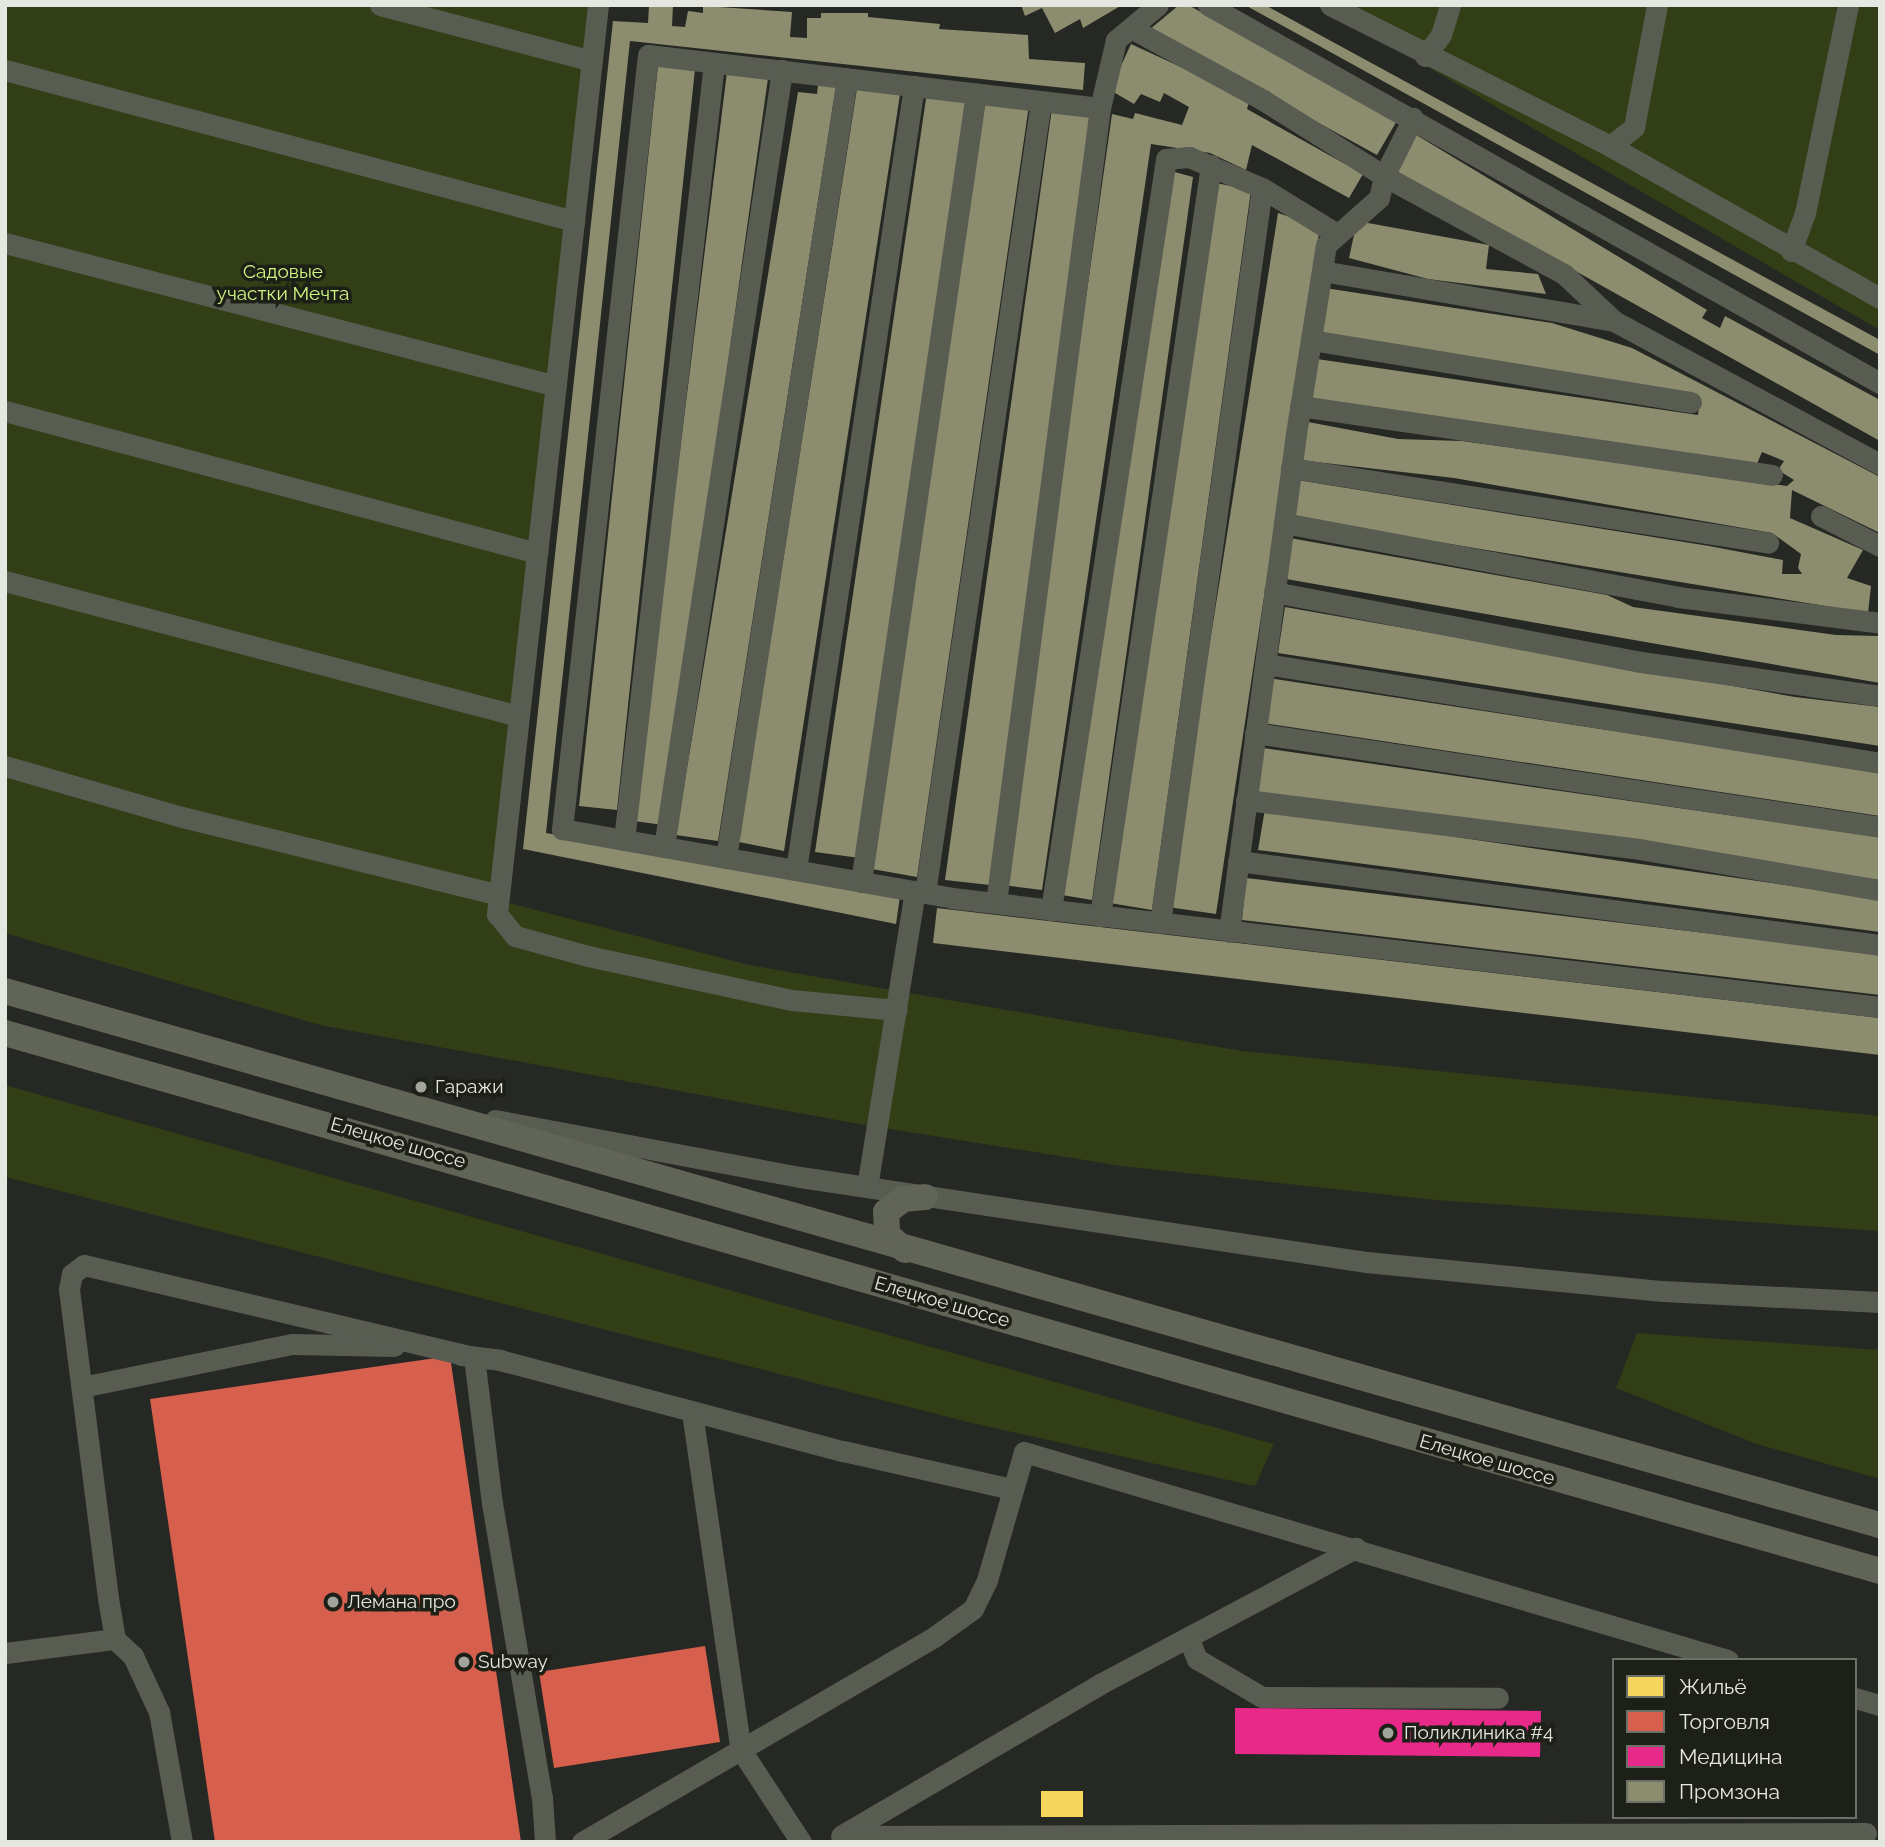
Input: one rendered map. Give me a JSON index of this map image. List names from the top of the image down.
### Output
{
  "streets": {
    "main road": ["Елецкое шоссе"]
  },
  "parks": ["Садовые участки Мечта"],
  "places": [
    "Гаражи",
    "Лемана про",
    "Subway",
    "Поликлиника #4"
  ],
  "legend": [
    "Жильё",
    "Торговля",
    "Медицина",
    "Промзона"
  ]
}
